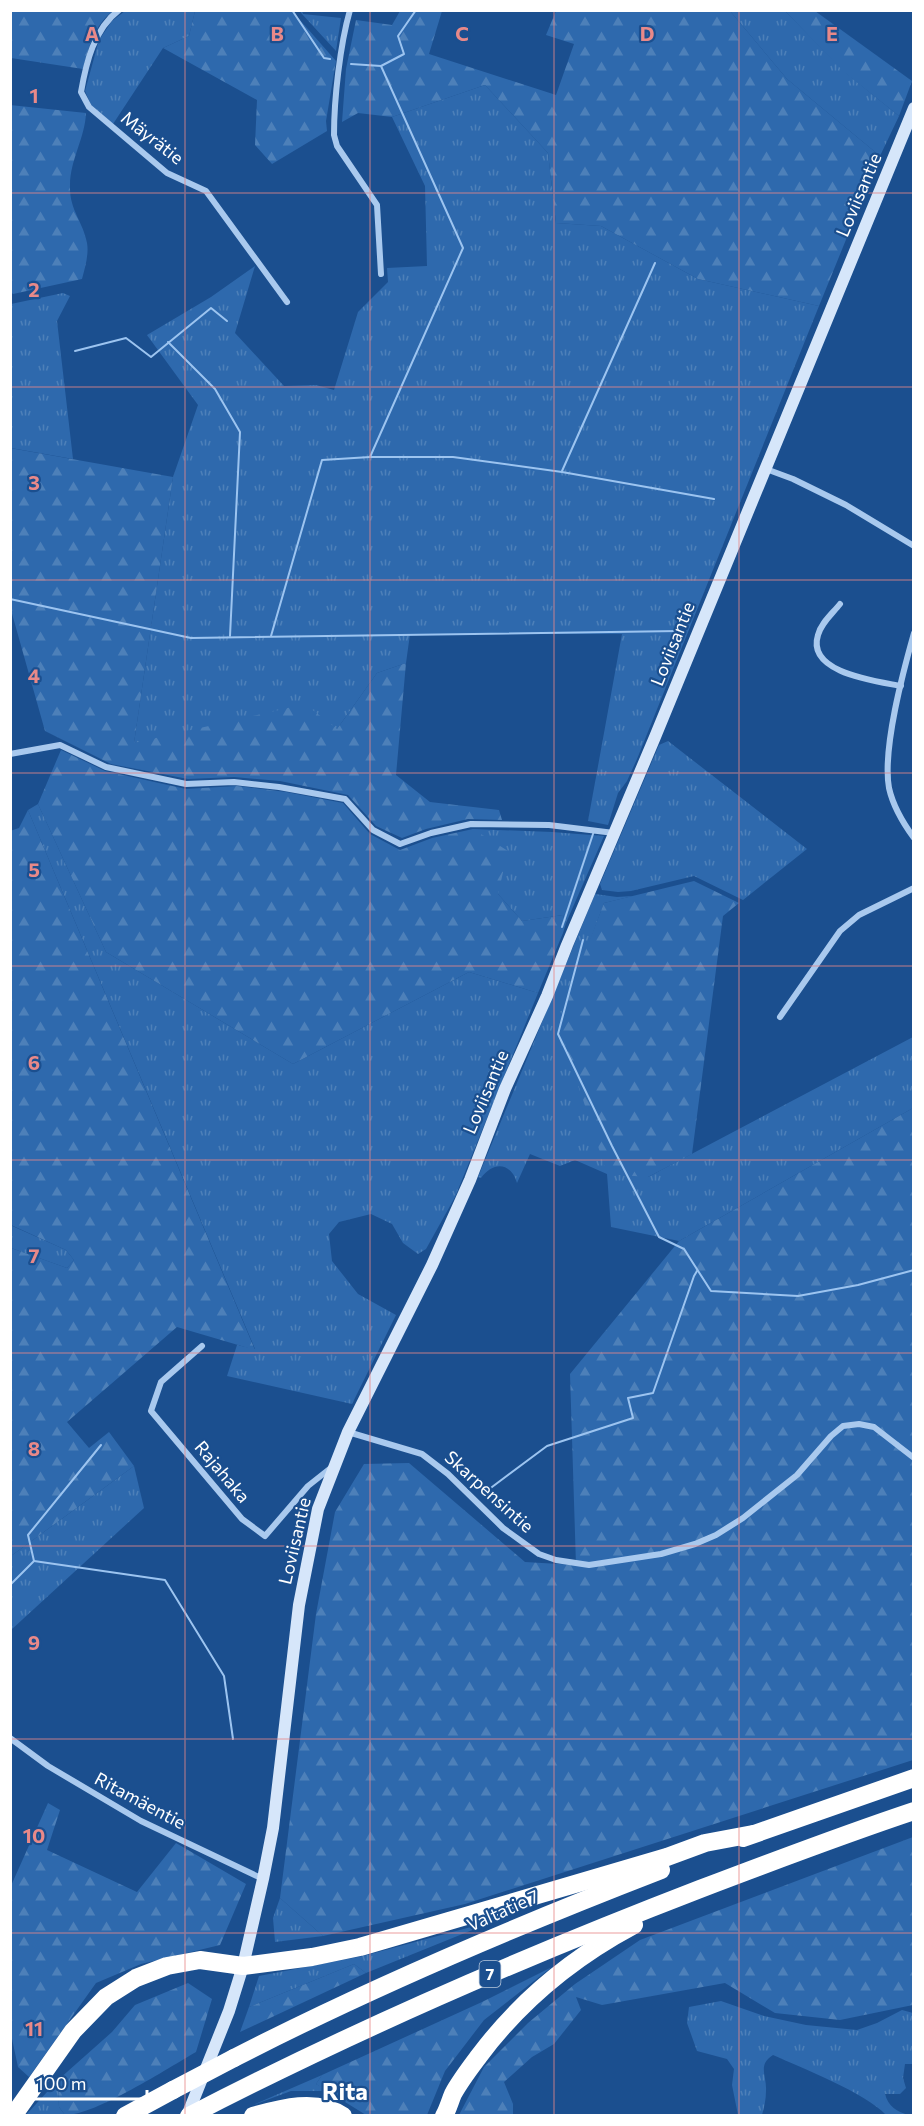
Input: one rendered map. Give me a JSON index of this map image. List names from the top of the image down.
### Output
{
  "streets": {
    "highway": ["Valtatie 7", "7"],
    "main road": ["Loviisantie"],
    "street": [
      "Mäyrätie",
      "Rajahaka",
      "Skarpensintie",
      "Ritamäentie"
    ]
  },
  "crossings": [
    ["Loviisantie", "Rajahaka"],
    ["Loviisantie", "Skarpensintie"],
    ["Loviisantie", "Ritamäentie"],
    ["Loviisantie", "7"]
  ],
  "districts": ["Rita"],
  "scale_bar": "100 m",
  "grid": {
    "columns": [
      "A",
      "B",
      "C",
      "D",
      "E"
    ],
    "rows": [
      "1",
      "2",
      "3",
      "4",
      "5",
      "6",
      "7",
      "8",
      "9",
      "10",
      "11"
    ]
  }
}
